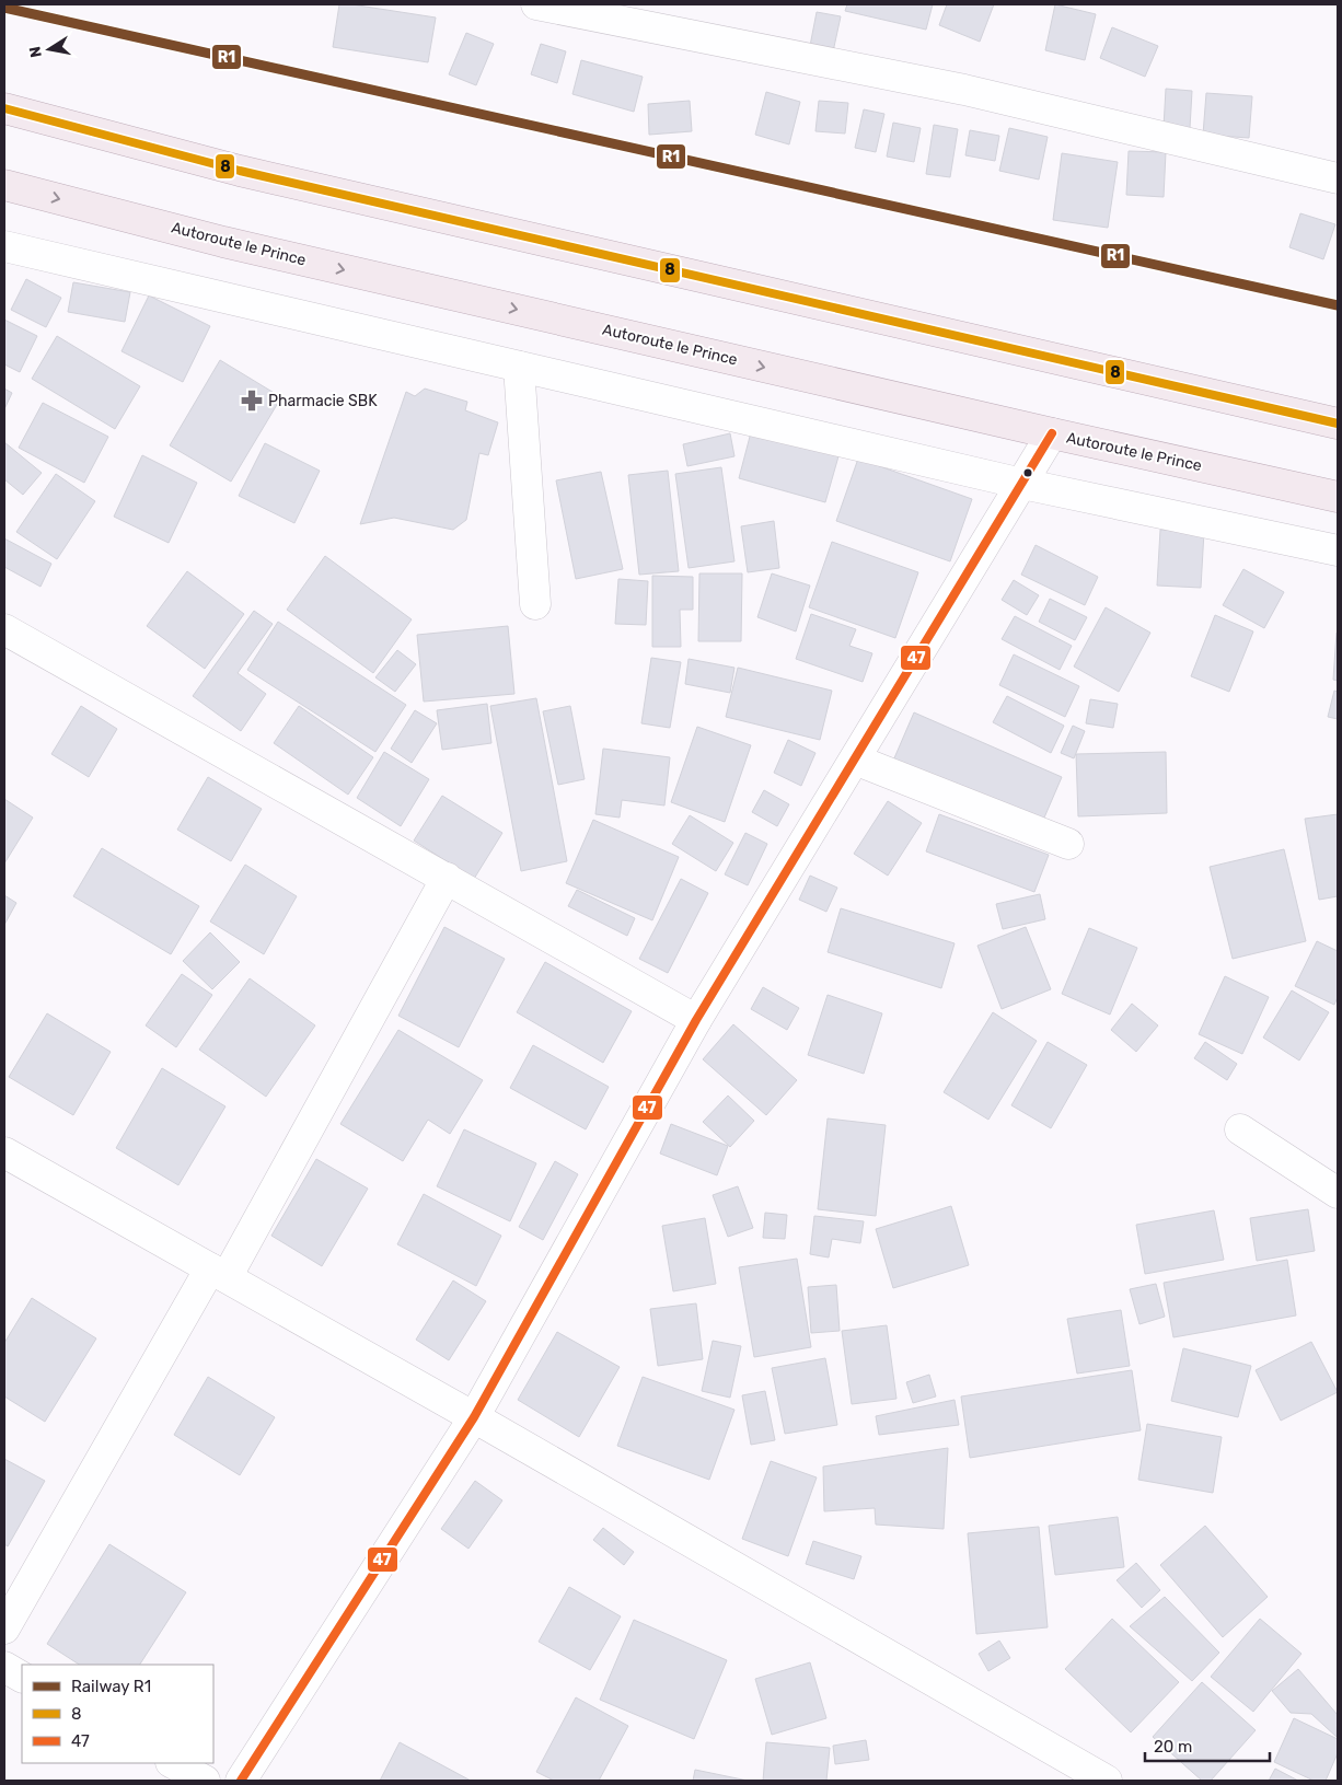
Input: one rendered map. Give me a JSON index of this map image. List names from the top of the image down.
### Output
{
  "streets": {
    "main road": ["Autoroute le Prince"]
  },
  "places": {
    "pharmacy": ["Pharmacie SBK"]
  },
  "lines": ["rail line R1", "transit line 8", "transit line 47"],
  "legend": ["Railway R1", "8", "47"],
  "scale_bar": "20 m",
  "north": "left"
}
